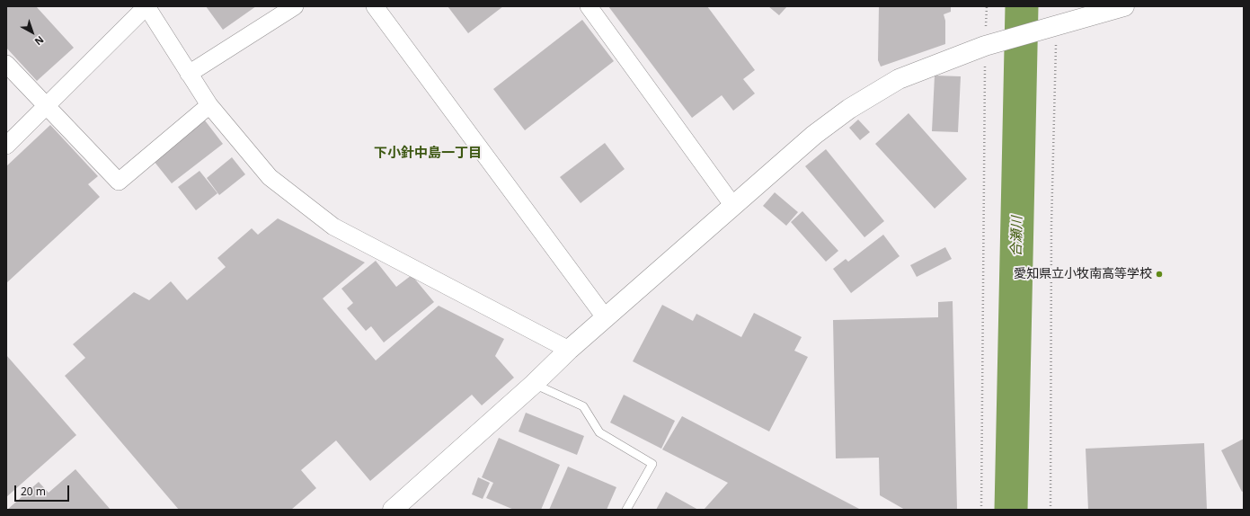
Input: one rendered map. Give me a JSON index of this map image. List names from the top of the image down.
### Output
{
  "districts": ["下小針中島一丁目"],
  "water": ["合瀬川"],
  "places": ["愛知県立小牧南高等学校"],
  "scale_bar": "20 m",
  "north": "bottom right"
}
